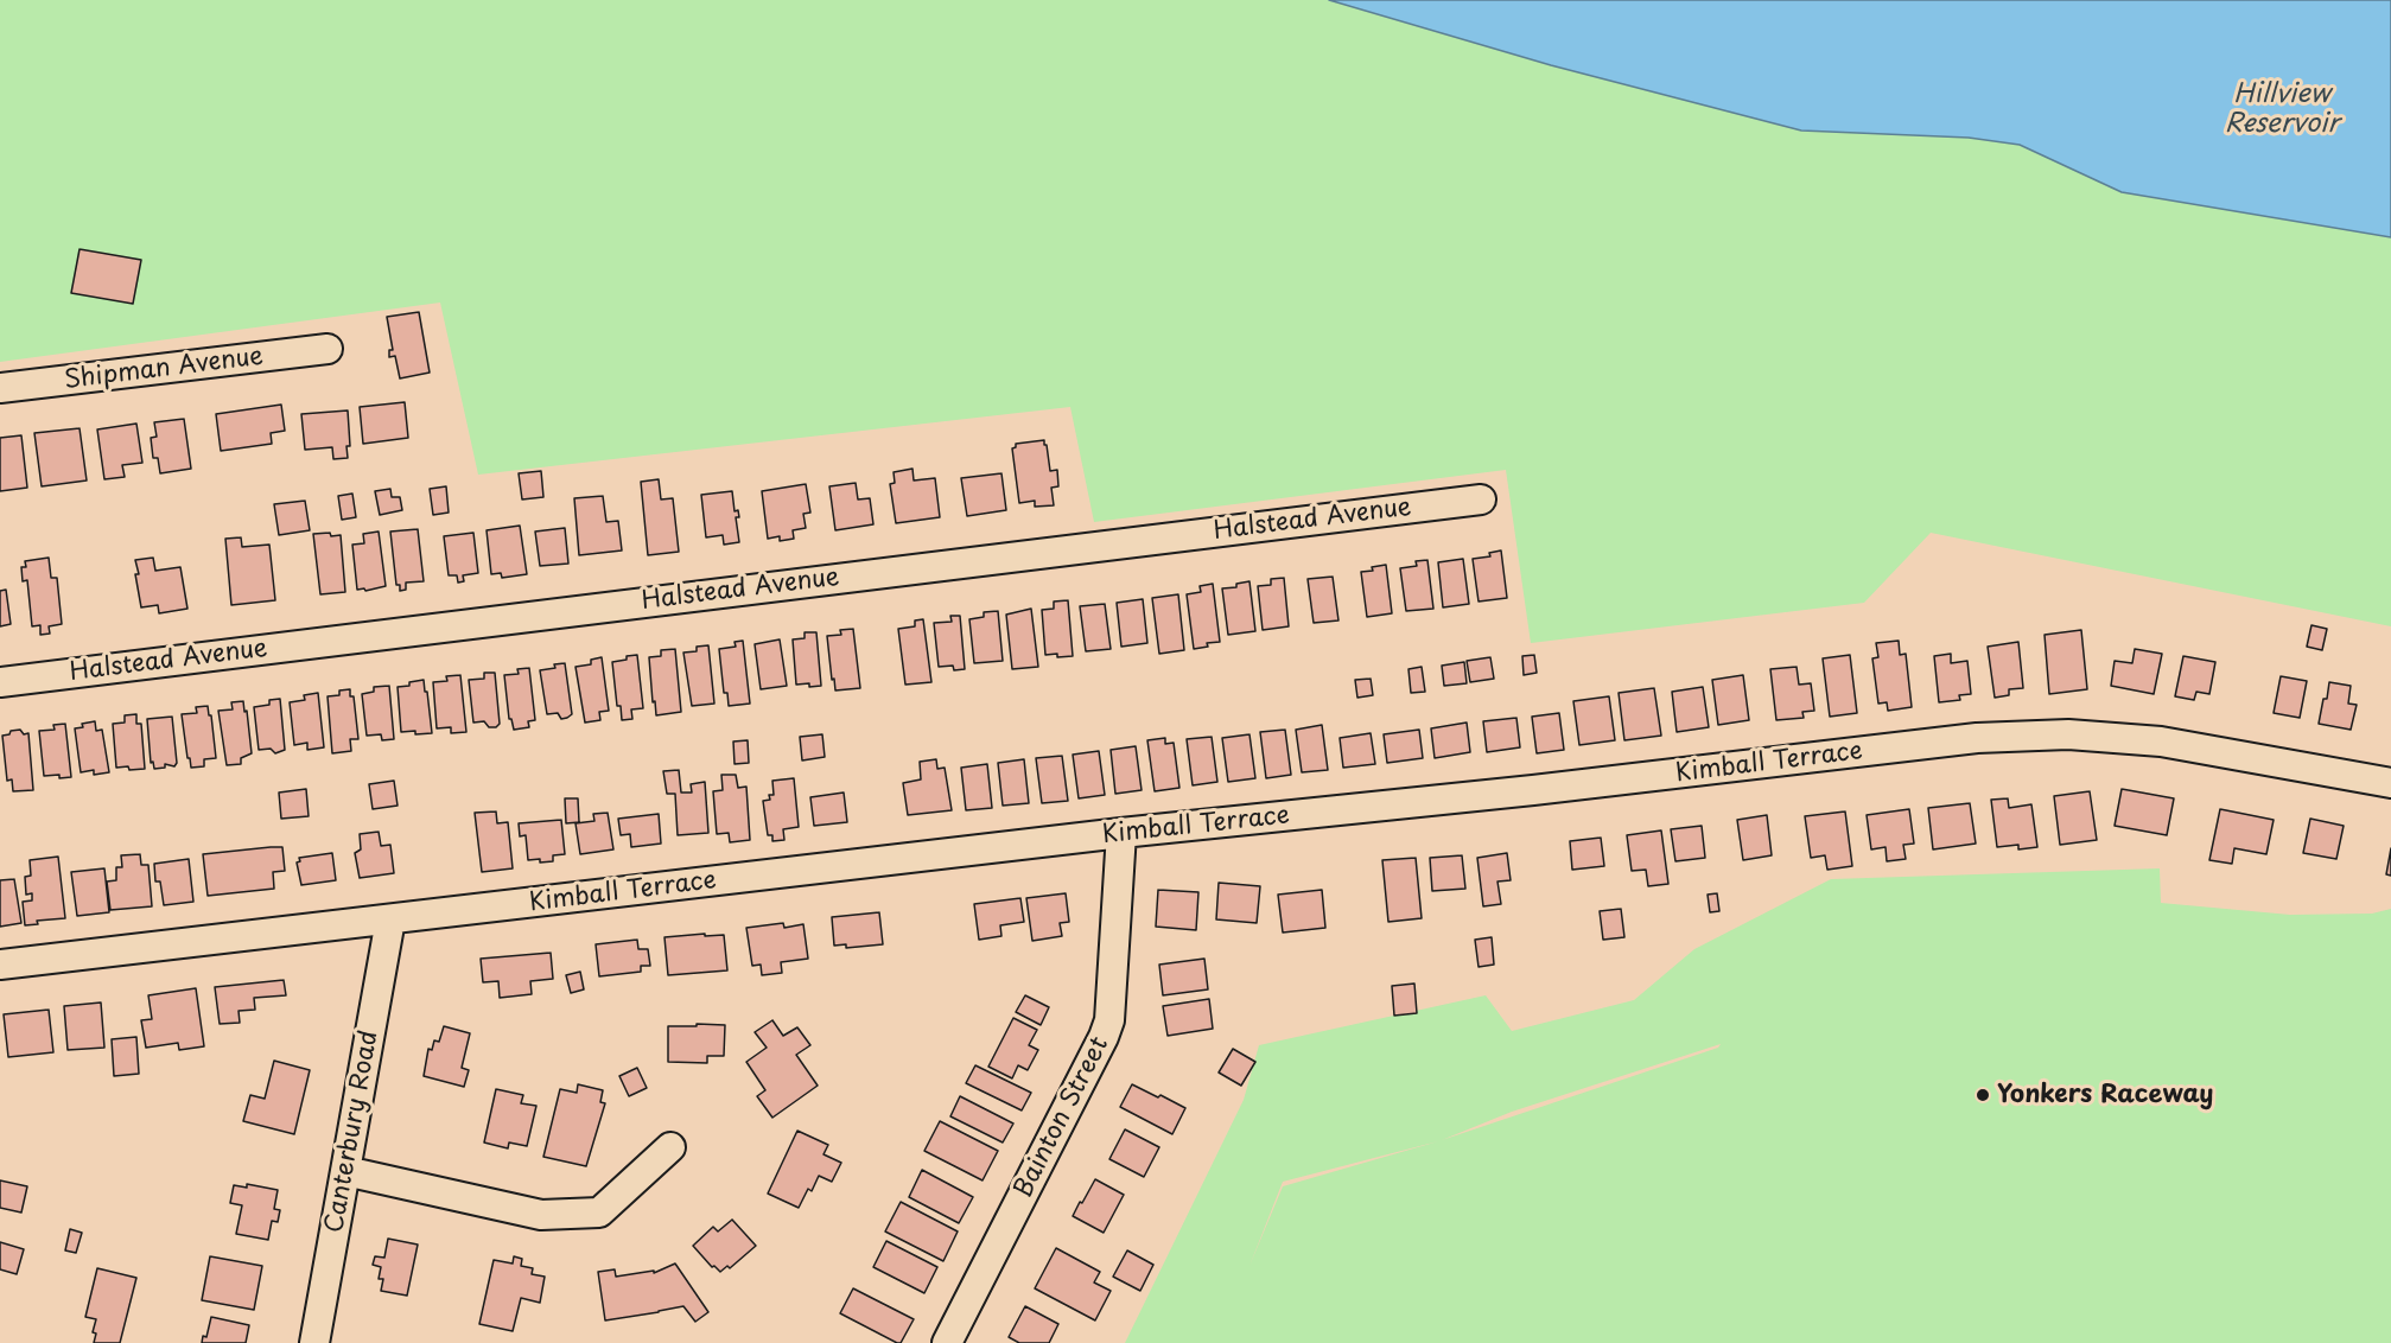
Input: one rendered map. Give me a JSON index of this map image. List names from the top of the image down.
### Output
{
  "streets": {
    "street": [
      "Shipman Avenue",
      "Halstead Avenue",
      "Kimball Terrace",
      "Bainton Street",
      "Canterbury Road"
    ]
  },
  "crossings": [
    ["Kimball Terrace", "Bainton Street"],
    ["Kimball Terrace", "Canterbury Road"]
  ],
  "water": ["Hillview Reservoir"],
  "places": ["Yonkers Raceway"]
}
